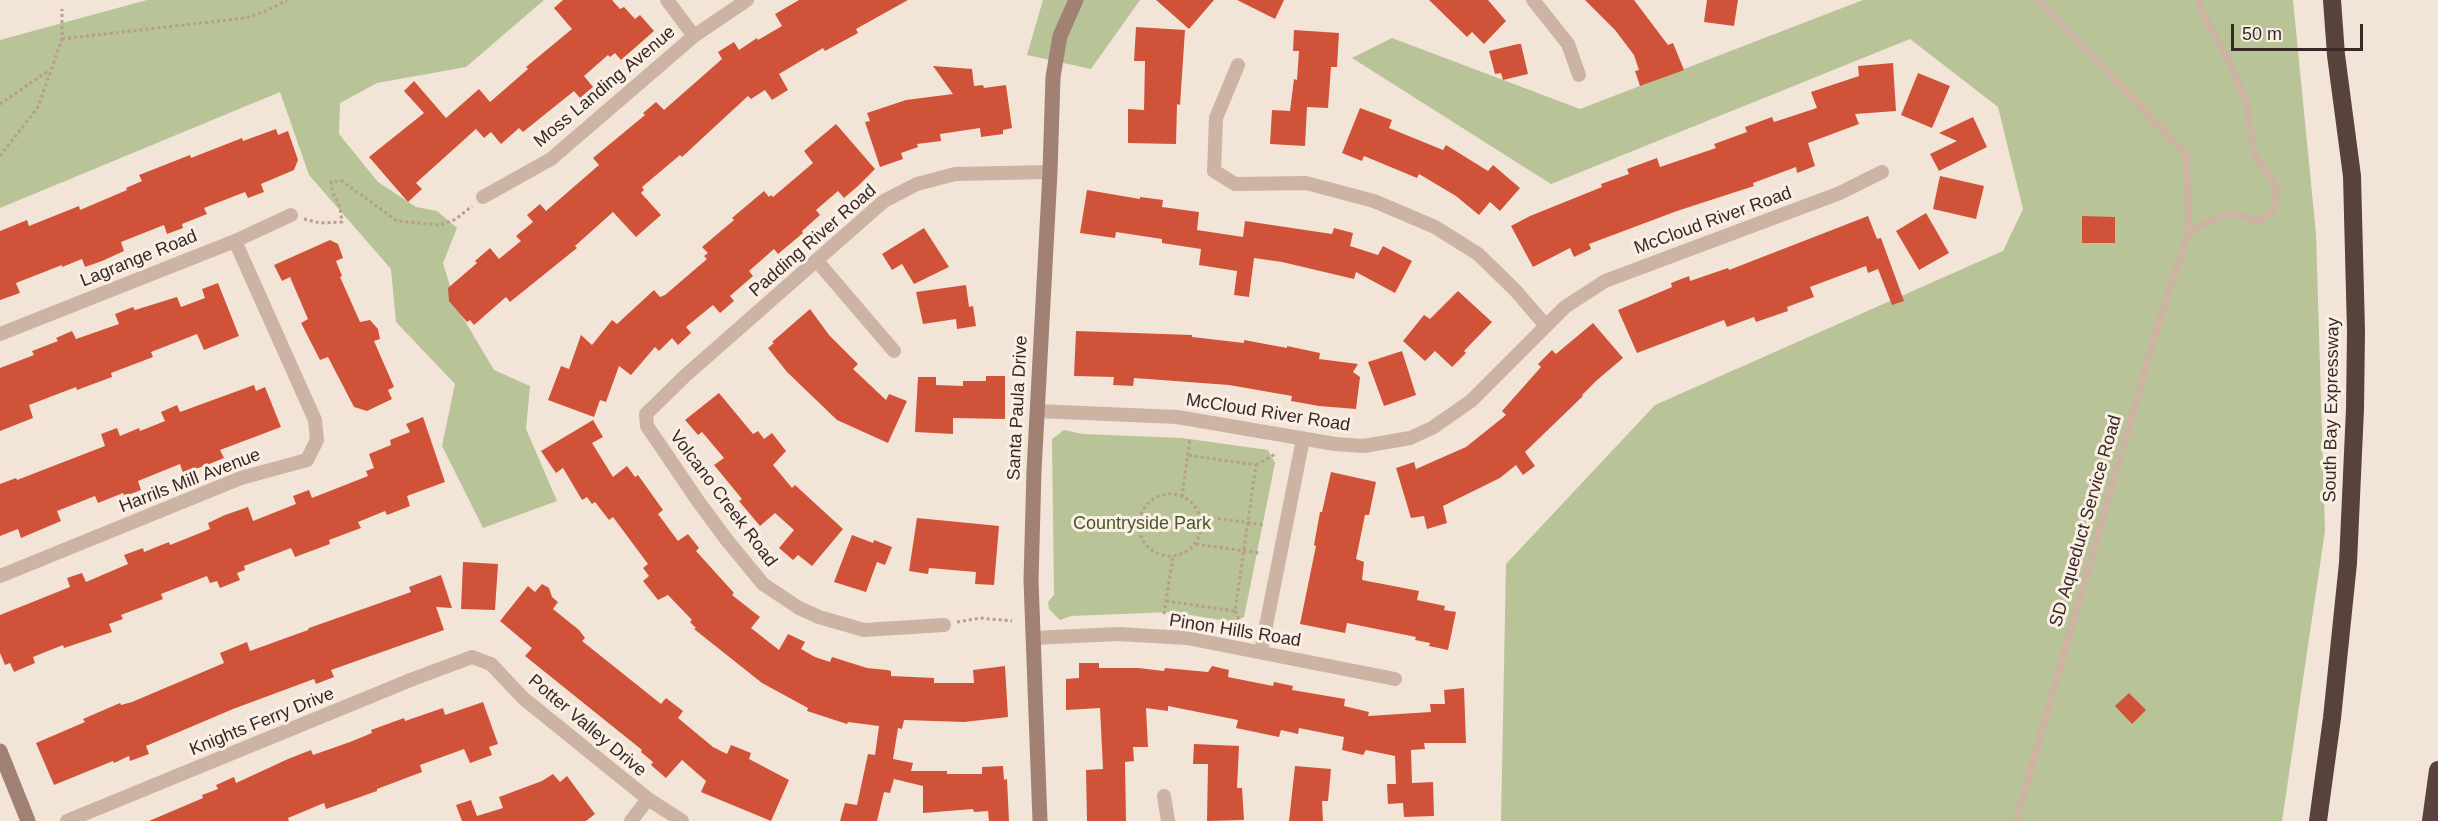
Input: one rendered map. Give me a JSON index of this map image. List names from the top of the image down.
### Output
{
  "streets": {
    "highway": ["South Bay Expressway"],
    "street": [
      "Moss Landing Avenue",
      "McCloud River Road",
      "Padding River Road",
      "Lagrange Road",
      "Santa Paula Drive",
      "Harrils Mill Avenue",
      "Volcano Creek Road",
      "Pinon Hills Road",
      "Knights Ferry Drive",
      "Potter Valley Drive"
    ],
    "lane": ["SD Aqueduct Service Road"]
  },
  "crossings": [
    ["McCloud River Road", "Santa Paula Drive"],
    ["Padding River Road", "Santa Paula Drive"],
    ["Padding River Road", "Volcano Creek Road"],
    ["Lagrange Road", "Harrils Mill Avenue"],
    ["Santa Paula Drive", "Pinon Hills Road"],
    ["Knights Ferry Drive", "Potter Valley Drive"]
  ],
  "parks": ["Countryside Park"],
  "scale_bar": "50 m"
}
